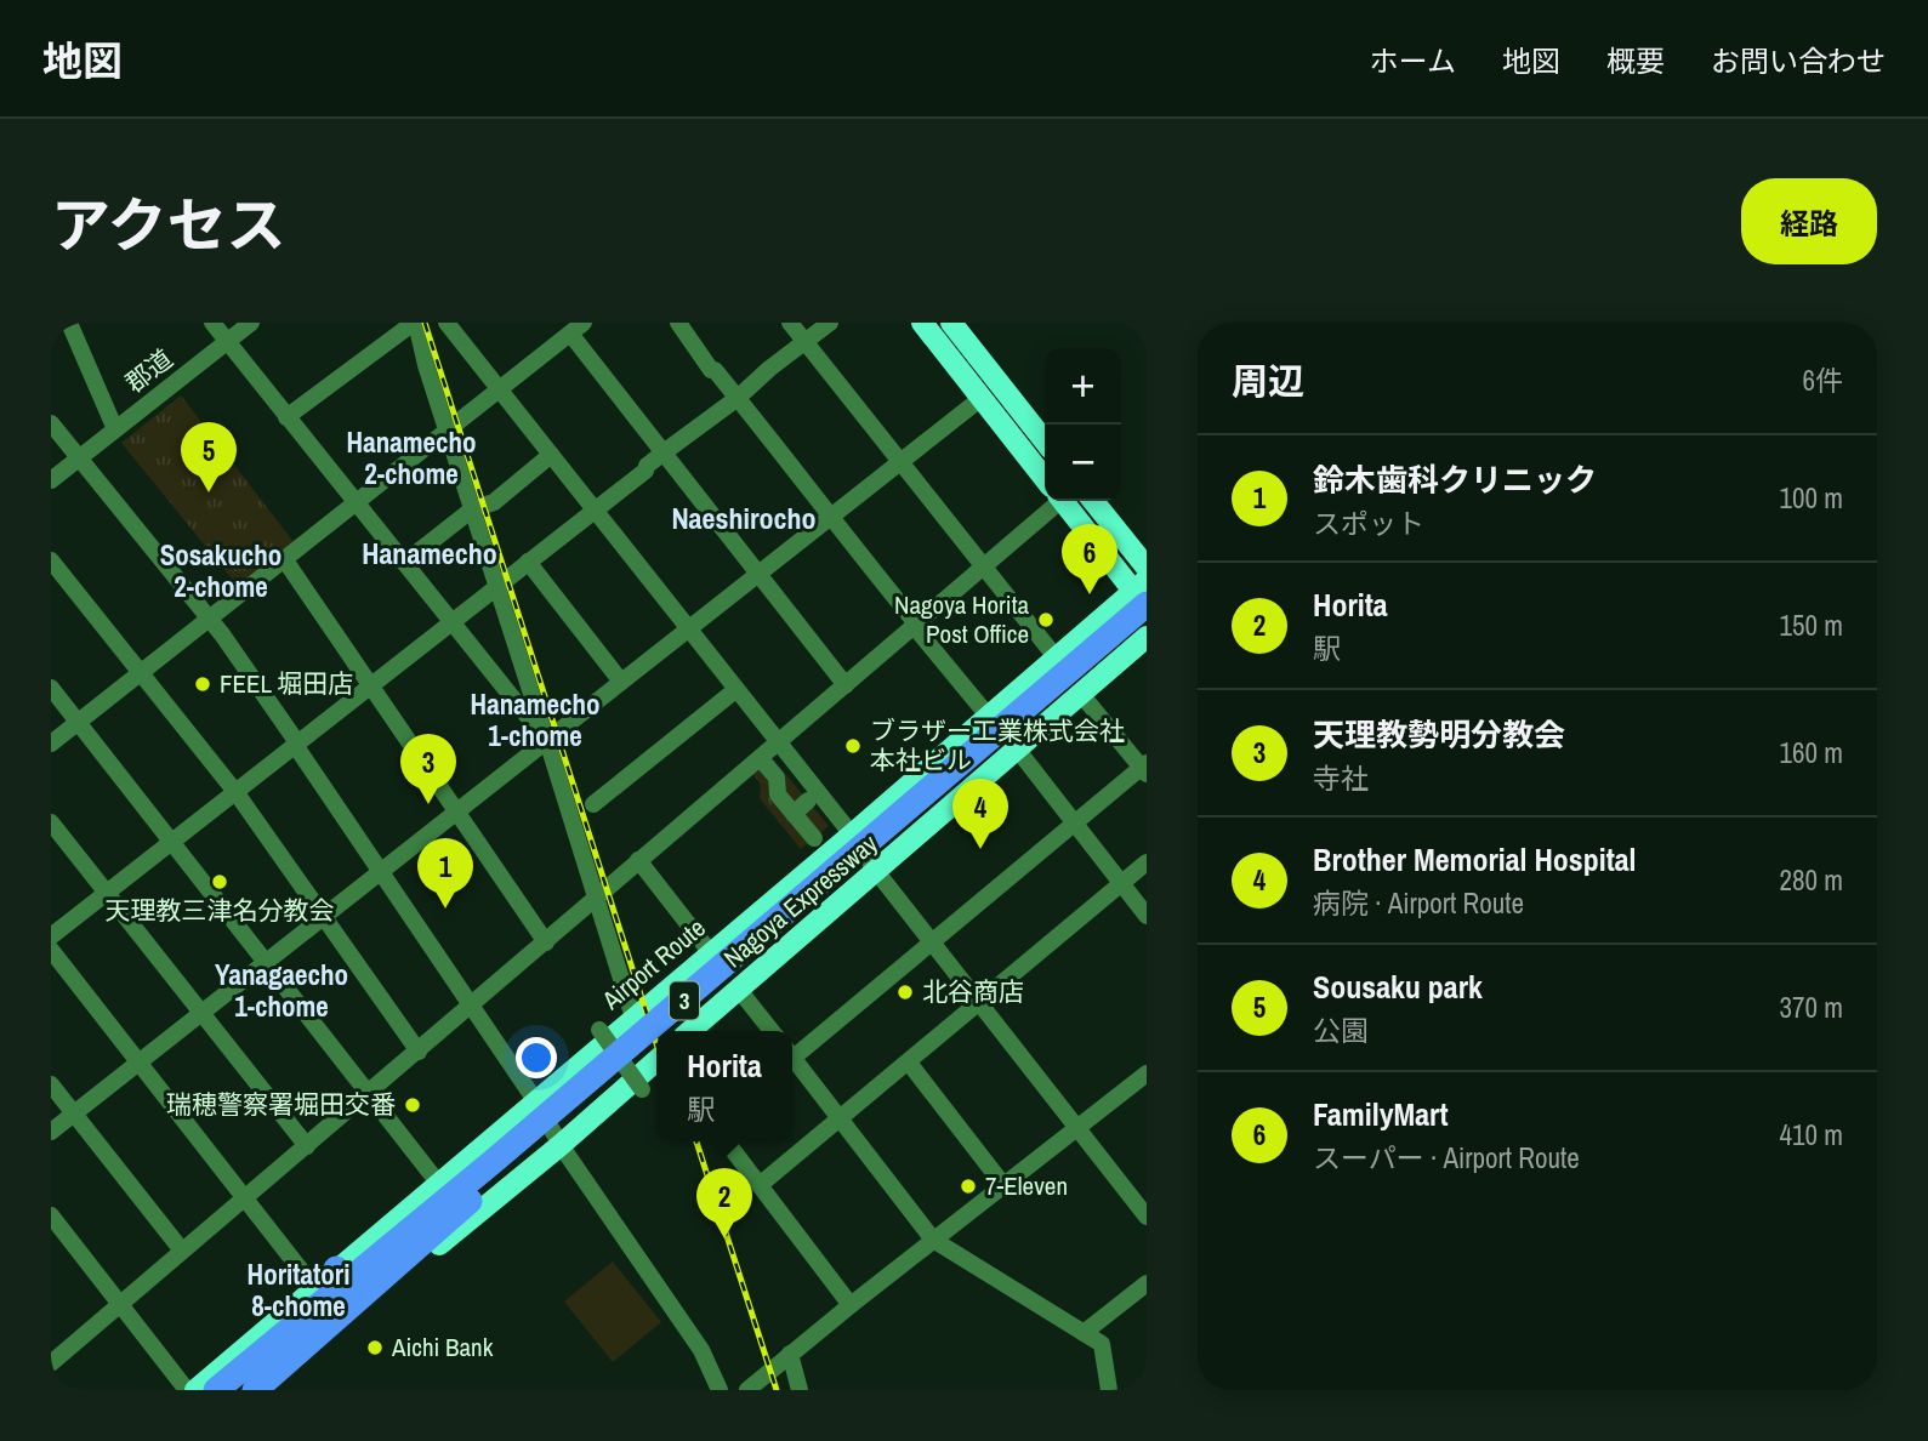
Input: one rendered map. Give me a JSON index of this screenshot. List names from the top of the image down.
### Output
{
  "streets": {
    "highway": ["Nagoya Expressway", "3"],
    "main road": ["Airport Route"],
    "street": ["郡道"]
  },
  "crossings": [
    ["Nagoya Expressway", "Airport Route"]
  ],
  "districts": [
    "Hanamecho 2-chome",
    "Naeshirocho",
    "Hanamecho",
    "Sosakucho 2-chome",
    "Hanamecho 1-chome",
    "Yanagaecho 1-chome",
    "Horitatori 8-chome"
  ],
  "places": [
    "Nagoya Horita Post Office",
    "FEEL 堀田店",
    "ブラザー工業株式会社 本社ビル",
    "天理教三津名分教会",
    "北谷商店",
    "瑞穂警察署堀田交番",
    "7-Eleven",
    "Aichi Bank"
  ],
  "page": {
    "header": "地図",
    "nav": [
      "ホーム",
      "地図",
      "概要",
      "お問い合わせ"
    ],
    "title": "アクセス",
    "buttons": "経路",
    "heading": ["周辺", "6件"],
    "map_buttons": ["+", "−"],
    "pins": [
      "5",
      "6",
      "3",
      "4",
      "1",
      "2"
    ],
    "list": [
      {
        "mark": "1",
        "name": "鈴木歯科クリニック",
        "note": "スポット",
        "value": "100 m"
      },
      {
        "mark": "2",
        "name": "Horita",
        "note": "駅",
        "value": "150 m"
      },
      {
        "mark": "3",
        "name": "天理教勢明分教会",
        "note": "寺社",
        "value": "160 m"
      },
      {
        "mark": "4",
        "name": "Brother Memorial Hospital",
        "note": "病院 · Airport Route",
        "value": "280 m"
      },
      {
        "mark": "5",
        "name": "Sousaku park",
        "note": "公園",
        "value": "370 m"
      },
      {
        "mark": "6",
        "name": "FamilyMart",
        "note": "スーパー · Airport Route",
        "value": "410 m"
      }
    ],
    "popup": ["Horita", "駅"]
  }
}
